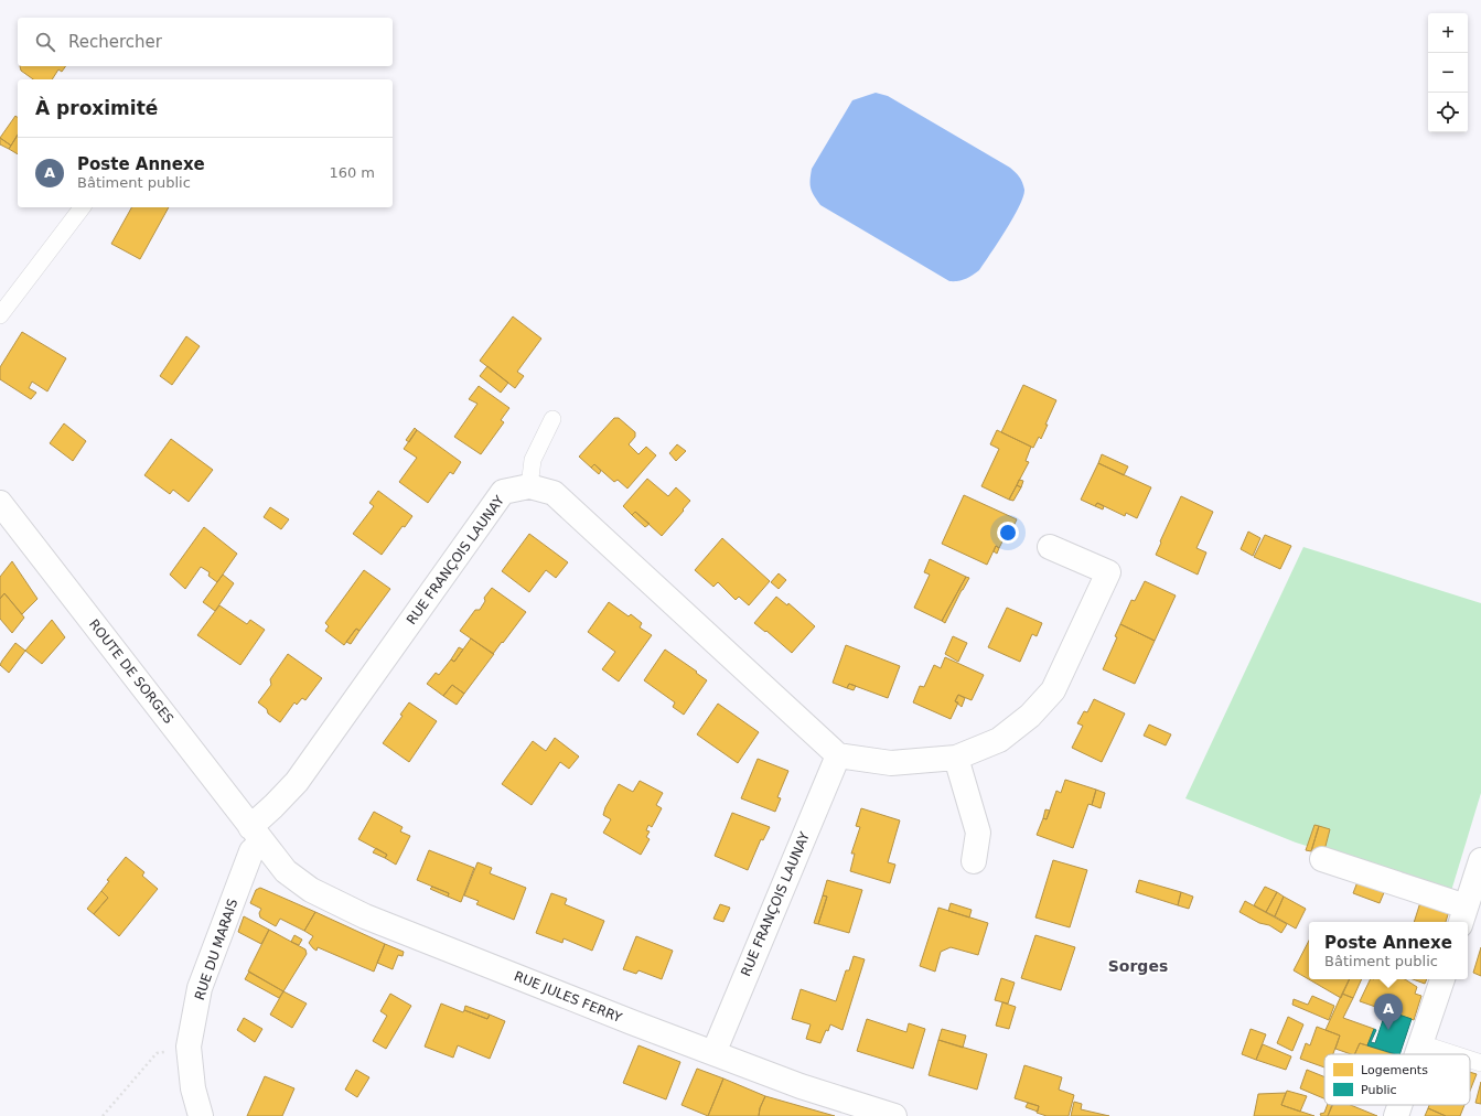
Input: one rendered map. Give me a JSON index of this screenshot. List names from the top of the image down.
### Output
{
  "streets": {
    "street": [
      "RUE FRANÇOIS LAUNAY",
      "ROUTE DE SORGES",
      "RUE DU MARAIS",
      "RUE JULES FERRY"
    ]
  },
  "crossings": [
    ["RUE FRANÇOIS LAUNAY", "ROUTE DE SORGES"],
    ["RUE FRANÇOIS LAUNAY", "RUE DU MARAIS"],
    ["RUE FRANÇOIS LAUNAY", "RUE JULES FERRY"],
    ["ROUTE DE SORGES", "RUE DU MARAIS"],
    ["ROUTE DE SORGES", "RUE JULES FERRY"],
    ["RUE DU MARAIS", "RUE JULES FERRY"]
  ],
  "districts": ["Sorges"],
  "legend": ["Logements", "Public"],
  "page": {
    "map_buttons": ["+", "−"],
    "search": "Rechercher",
    "heading": "À proximité",
    "list": [
      {
        "mark": "A",
        "name": "Poste Annexe",
        "note": "Bâtiment public",
        "value": "160 m"
      }
    ],
    "popup": ["Poste Annexe", "Bâtiment public"],
    "pins": "A"
  }
}
